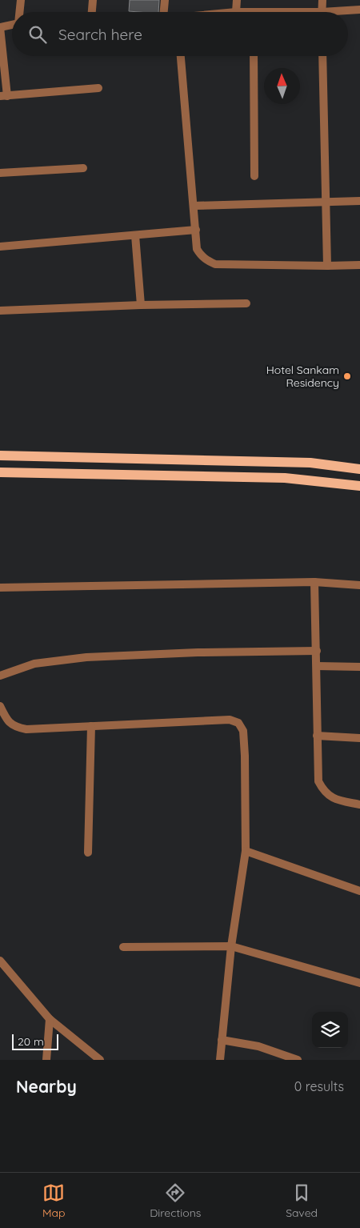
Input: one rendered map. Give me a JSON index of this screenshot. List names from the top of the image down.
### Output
{
  "places": ["Hotel Sankam Residency"],
  "scale_bar": "20 m",
  "north": "top",
  "page": {
    "search": "Search here",
    "scale": "20 m",
    "heading": ["Nearby", "0 results"],
    "nav": ["Map", "Directions", "Saved"]
  }
}
